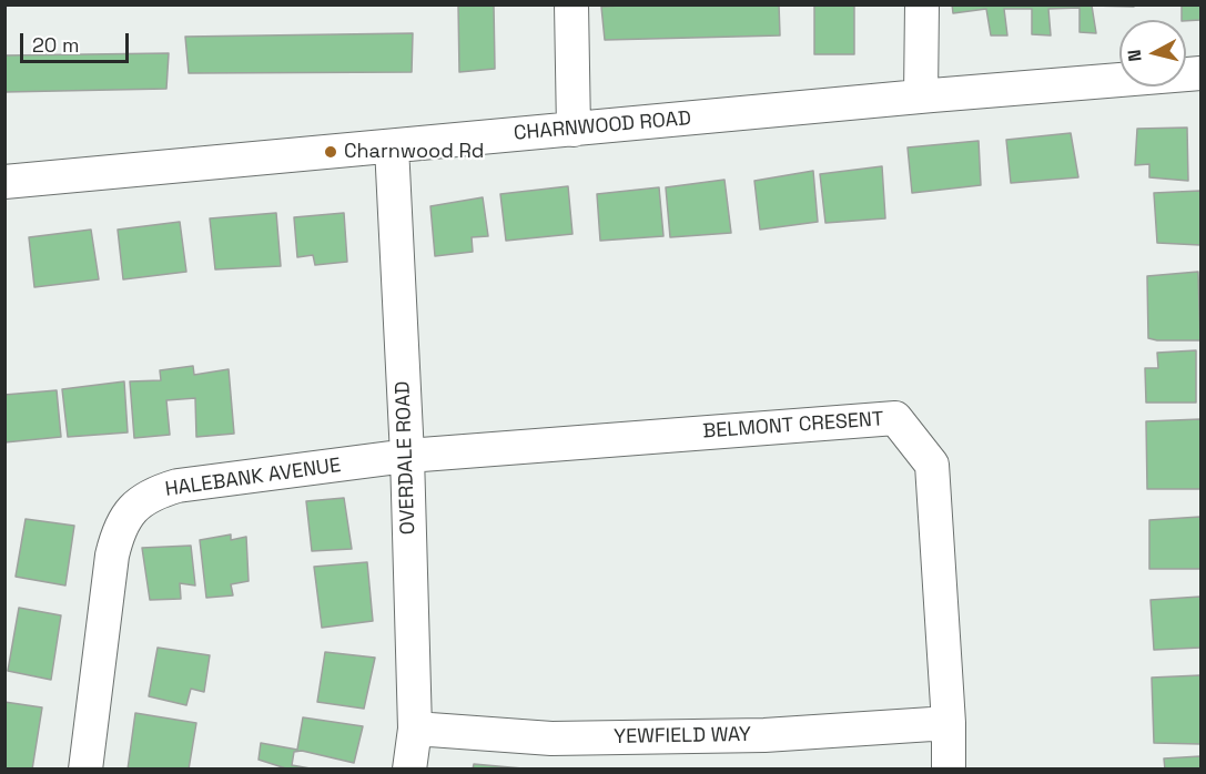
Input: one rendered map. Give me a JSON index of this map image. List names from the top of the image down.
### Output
{
  "streets": {
    "street": [
      "CHARNWOOD ROAD",
      "BELMONT CRESENT",
      "OVERDALE ROAD",
      "HALEBANK AVENUE",
      "YEWFIELD WAY"
    ]
  },
  "crossings": [
    ["CHARNWOOD ROAD", "OVERDALE ROAD"],
    ["BELMONT CRESENT", "OVERDALE ROAD"],
    ["BELMONT CRESENT", "HALEBANK AVENUE"],
    ["BELMONT CRESENT", "YEWFIELD WAY"],
    ["OVERDALE ROAD", "HALEBANK AVENUE"],
    ["OVERDALE ROAD", "YEWFIELD WAY"]
  ],
  "places": ["Charnwood Rd"],
  "scale_bar": "20 m",
  "north": "left"
}
